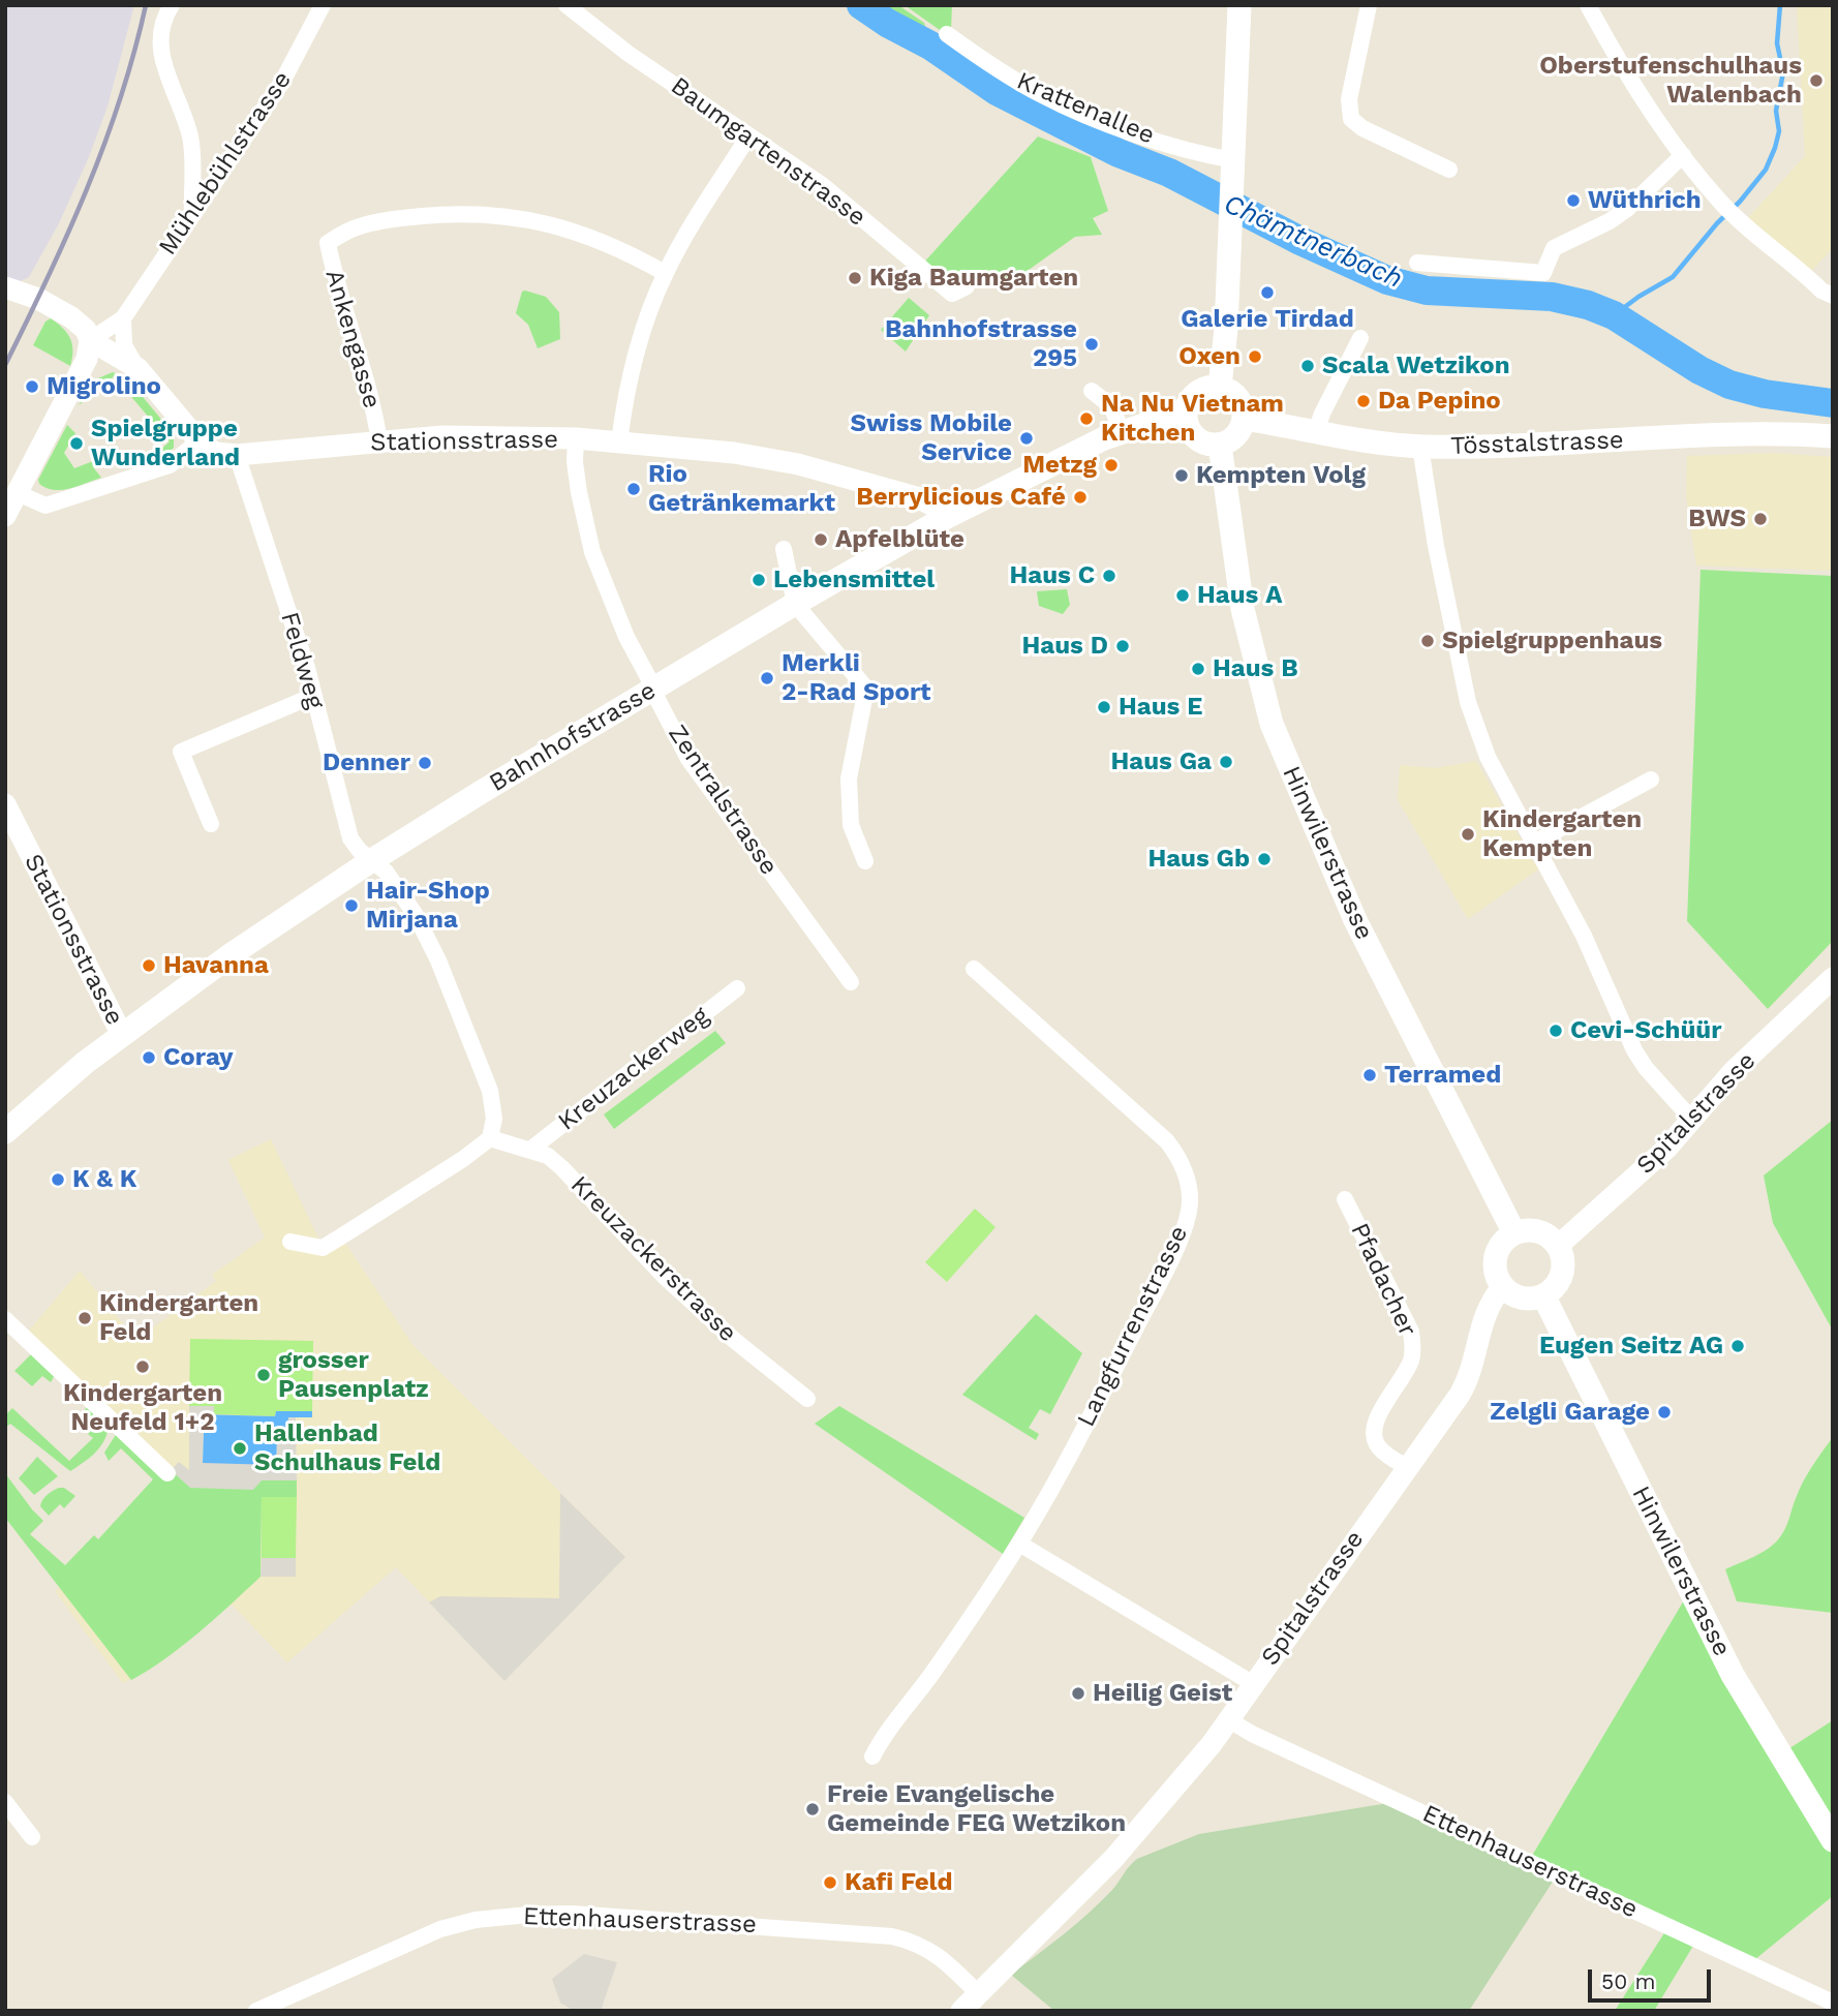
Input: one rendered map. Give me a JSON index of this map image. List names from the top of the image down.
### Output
{
  "streets": {
    "main road": ["Tösstalstrasse", "Bahnhofstrasse", "Hinwilerstrasse"],
    "street": [
      "Krattenallee",
      "Baumgartenstrasse",
      "Mühlebühlstrasse",
      "Ankengasse",
      "Stationsstrasse",
      "Feldweg",
      "Zentralstrasse",
      "Kreuzackerweg",
      "Spitalstrasse",
      "Kreuzackerstrasse",
      "Pfadacher",
      "Langfurrenstrasse",
      "Ettenhauserstrasse"
    ]
  },
  "crossings": [
    ["Ankengasse", "Stationsstrasse"],
    ["Stationsstrasse", "Feldweg"],
    ["Stationsstrasse", "Bahnhofstrasse"],
    ["Stationsstrasse", "Zentralstrasse"],
    ["Tösstalstrasse", "Bahnhofstrasse"],
    ["Tösstalstrasse", "Hinwilerstrasse"],
    ["Feldweg", "Bahnhofstrasse"],
    ["Bahnhofstrasse", "Zentralstrasse"],
    ["Bahnhofstrasse", "Hinwilerstrasse"],
    ["Hinwilerstrasse", "Spitalstrasse"],
    ["Kreuzackerweg", "Kreuzackerstrasse"],
    ["Spitalstrasse", "Pfadacher"],
    ["Spitalstrasse", "Ettenhauserstrasse"]
  ],
  "water": ["Chämtnerbach"],
  "places": [
    "Oberstufenschulhaus Walenbach",
    "Wüthrich",
    "Kiga Baumgarten",
    "Galerie Tirdad",
    "Bahnhofstrasse 295",
    "Oxen",
    "Scala Wetzikon",
    "Migrolino",
    "Da Pepino",
    "Na Nu Vietnam Kitchen",
    "Swiss Mobile Service",
    "Spielgruppe Wunderland",
    "Metzg",
    "Kempten Volg",
    "Rio Getränkemarkt",
    "Berrylicious Café",
    "BWS",
    "Apfelblüte",
    "Haus C",
    "Lebensmittel",
    "Haus A",
    "Spielgruppenhaus",
    "Haus D",
    "Haus B",
    "Merkli 2-Rad Sport",
    "Haus E",
    "Haus Ga",
    "Denner",
    "Kindergarten Kempten",
    "Haus Gb",
    "Hair-Shop Mirjana",
    "Havanna",
    "Cevi-Schüür",
    "Coray",
    "Terramed",
    "K & K",
    "Kindergarten Feld",
    "Eugen Seitz AG",
    "Kindergarten Neufeld 1+2",
    "grosser Pausenplatz",
    "Zelgli Garage",
    "Hallenbad Schulhaus Feld",
    "Heilig Geist",
    "Freie Evangelische Gemeinde FEG Wetzikon",
    "Kafi Feld"
  ],
  "scale_bar": "50 m"
}
